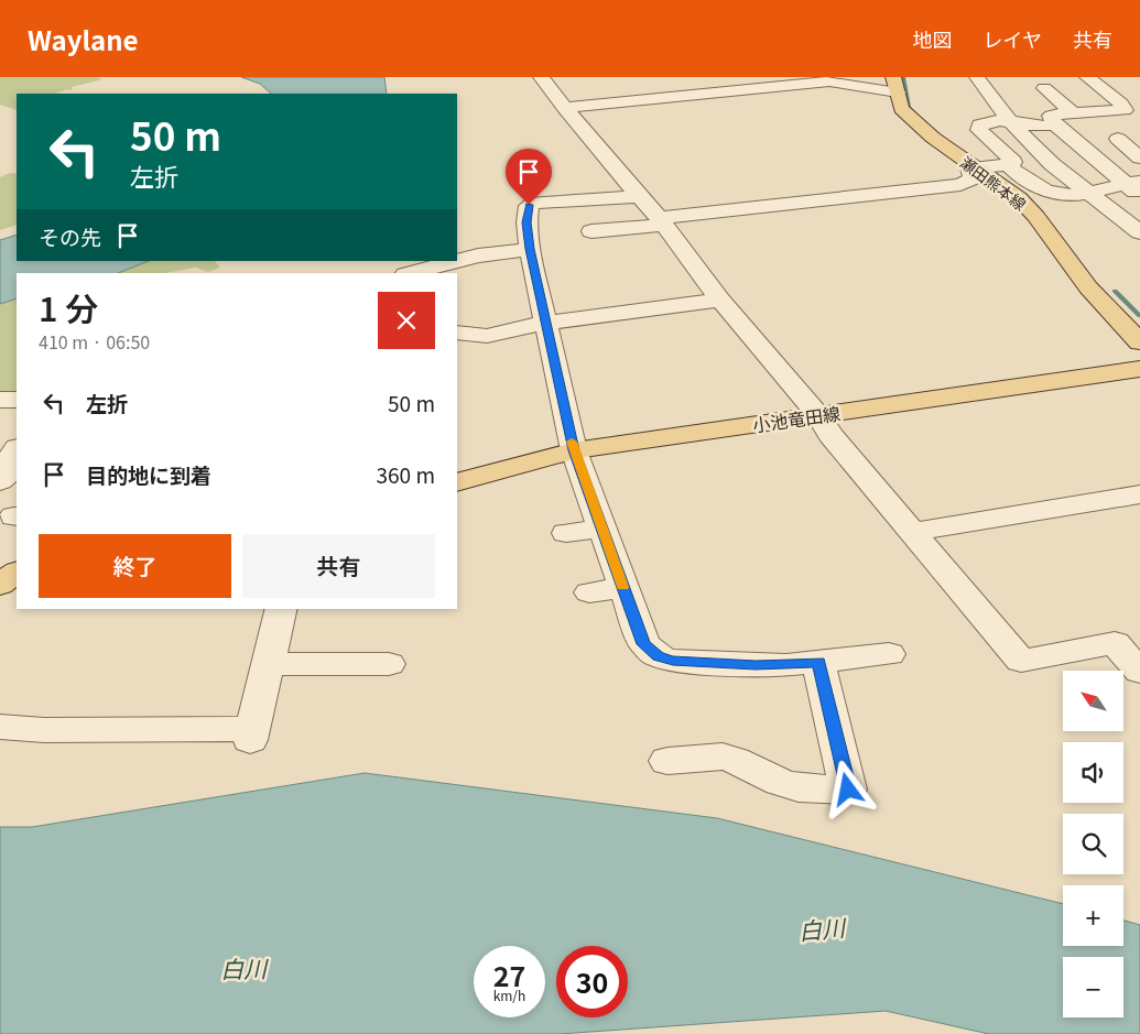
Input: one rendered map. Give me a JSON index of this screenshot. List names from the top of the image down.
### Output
{
  "streets": {
    "main road": ["瀬田熊本線", "小池竜田線"]
  },
  "water": ["白川"],
  "north": "top left",
  "page": {
    "header": "Waylane",
    "nav": ["地図", "レイヤ", "共有"],
    "turn": ["50 m", "左折"],
    "then": "その先",
    "heading": ["1 分", "410 m · 06:50"],
    "list": [
      {
        "name": "左折",
        "value": "50 m"
      },
      {
        "name": "目的地に到着",
        "value": "360 m"
      }
    ],
    "buttons": ["終了", "共有"],
    "map_buttons": ["+", "−"],
    "speed": "27 km/h",
    "limit": "30"
  }
}
